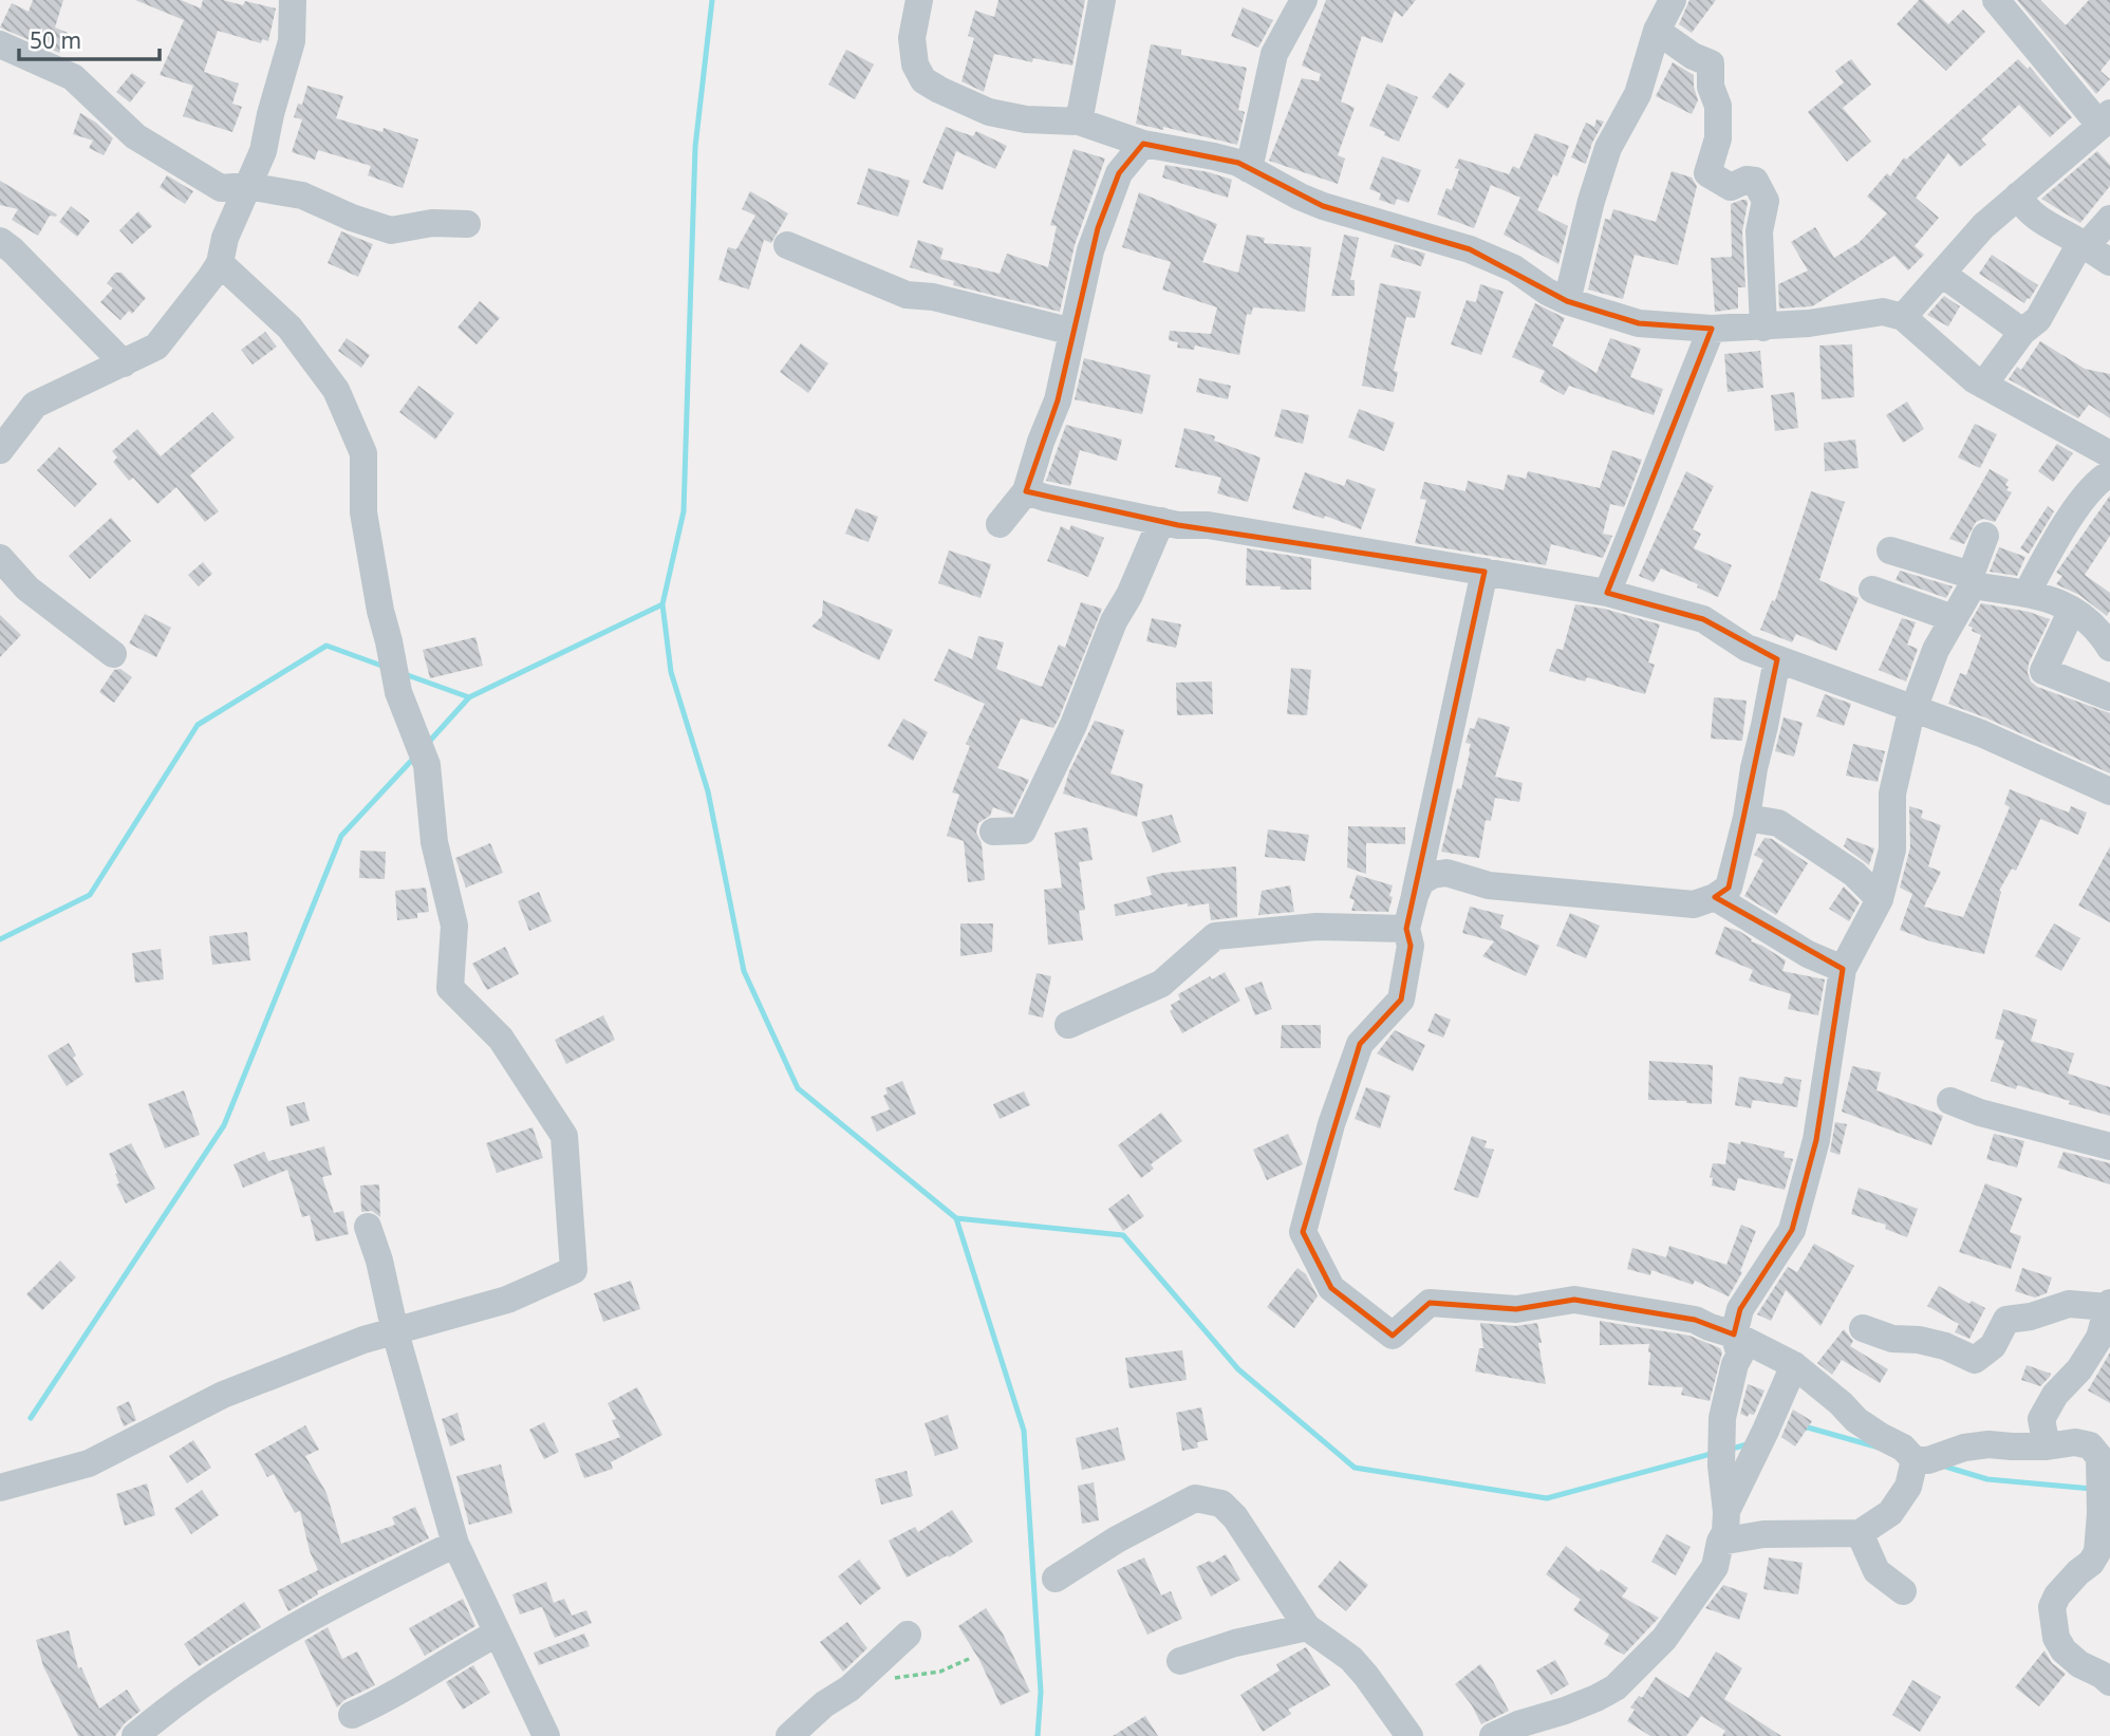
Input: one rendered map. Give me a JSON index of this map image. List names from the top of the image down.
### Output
{
  "scale_bar": "50 m"
}
